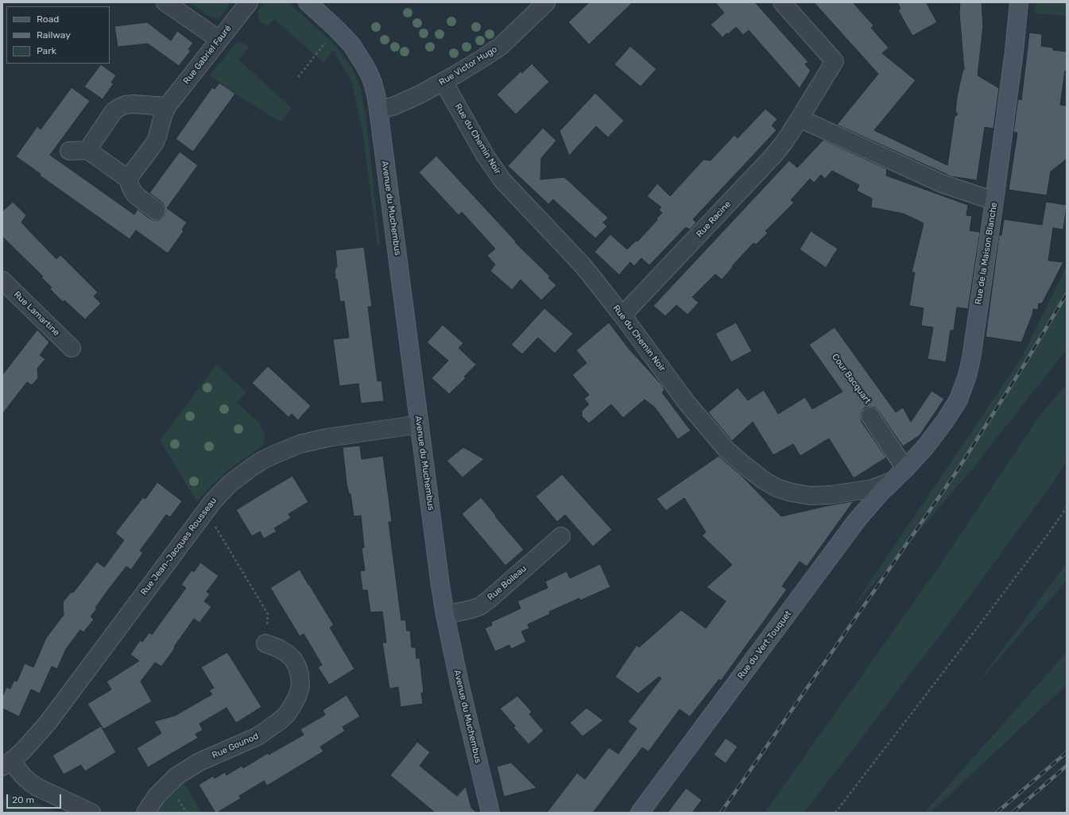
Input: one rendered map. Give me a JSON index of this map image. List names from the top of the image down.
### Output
{
  "streets": {
    "street": [
      "Rue Gabriel Fauré",
      "Rue Victor Hugo",
      "Rue du Chemin Noir",
      "Avenue du Muchembus",
      "Rue Racine",
      "Rue de la Maison Blanche",
      "Rue Lamartine",
      "Rue Jean-Jacques Rousseau",
      "Rue Boileau",
      "Rue du Vert Touquet",
      "Rue Gounod"
    ],
    "path": ["Cour Bacquart"]
  },
  "crossings": [
    ["Rue Victor Hugo", "Rue du Chemin Noir"],
    ["Rue Victor Hugo", "Avenue du Muchembus"],
    ["Rue du Chemin Noir", "Rue Racine"],
    ["Rue du Chemin Noir", "Rue de la Maison Blanche"],
    ["Rue du Chemin Noir", "Rue du Vert Touquet"],
    ["Avenue du Muchembus", "Rue Jean-Jacques Rousseau"],
    ["Avenue du Muchembus", "Rue Boileau"],
    ["Rue de la Maison Blanche", "Rue du Vert Touquet"]
  ],
  "legend": ["Road", "Railway", "Park"],
  "scale_bar": "20 m"
}
